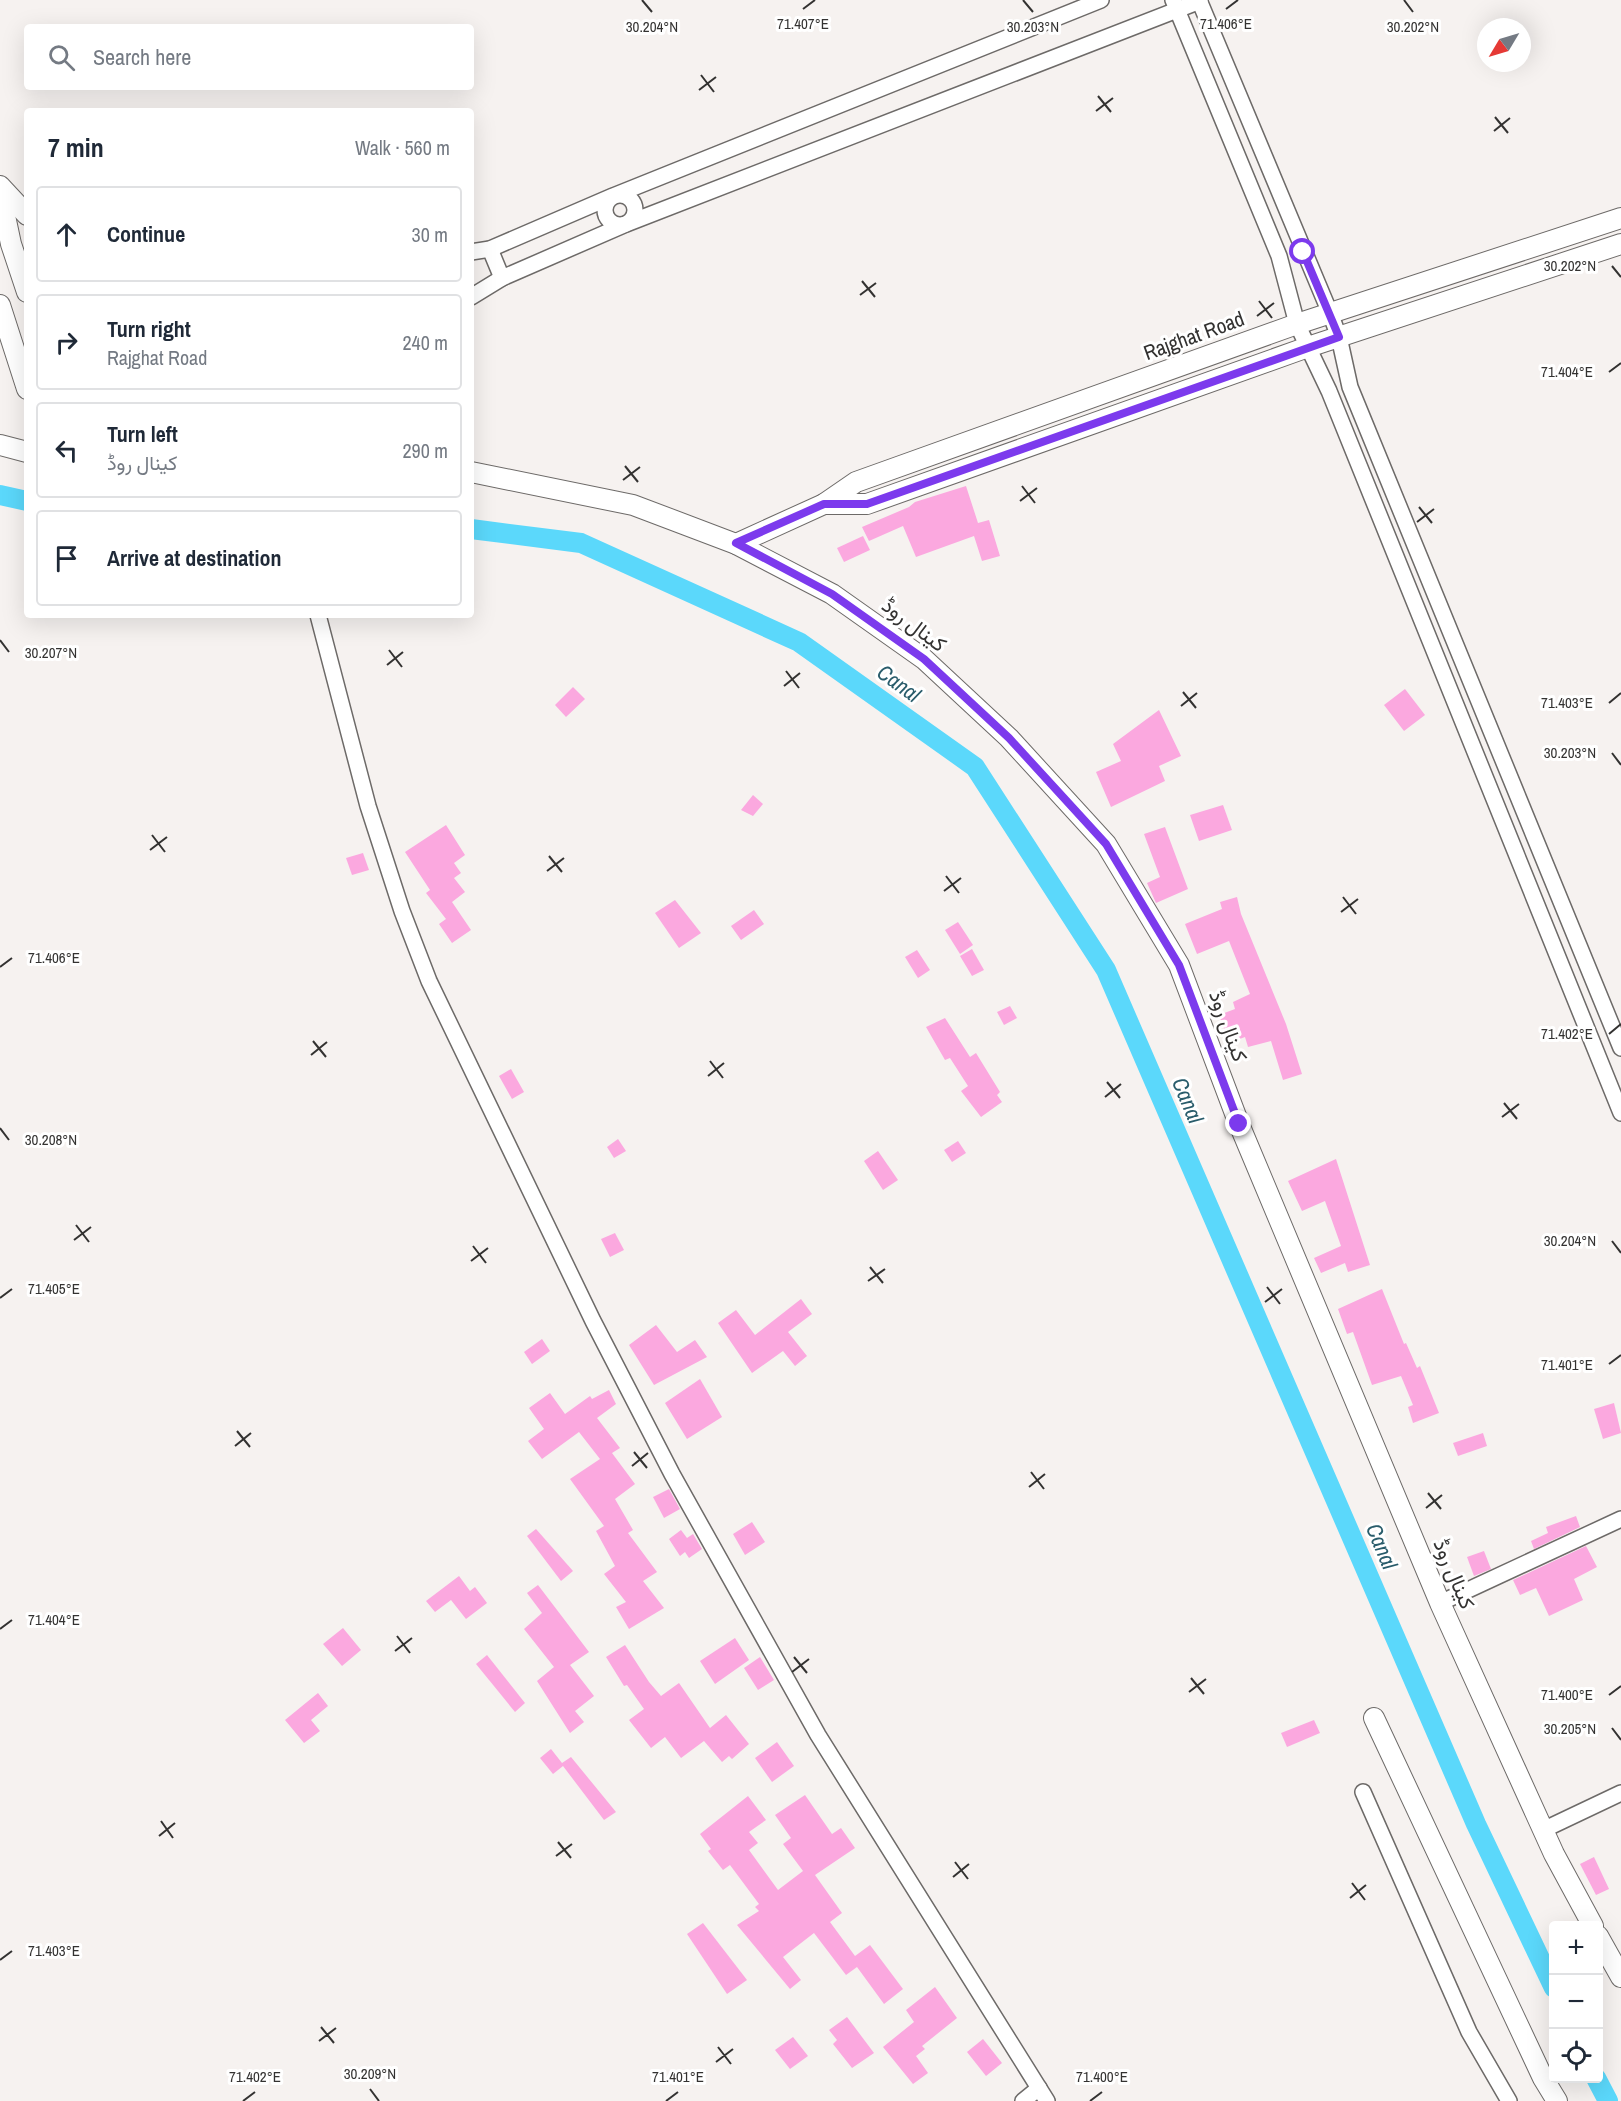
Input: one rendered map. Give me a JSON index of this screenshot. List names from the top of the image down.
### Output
{
  "streets": {
    "street": ["Rajghat Road", "کینال روڈ"]
  },
  "crossings": [
    ["Rajghat Road", "کینال روڈ"]
  ],
  "water": ["Canal"],
  "north": "bottom left",
  "page": {
    "search": "Search here",
    "heading": ["7 min", "Walk · 560 m"],
    "list": [
      ["Continue", "30 m"],
      ["Turn right", "Rajghat Road", "240 m"],
      ["Turn left", "کینال روڈ", "290 m"],
      "Arrive at destination"
    ],
    "map_buttons": ["+", "−"]
  },
  "coordinates": [
    "71.407°E",
    "71.406°E",
    "30.204°N",
    "30.203°N",
    "30.202°N",
    "71.404°E",
    "30.207°N",
    "71.403°E",
    "71.402°E",
    "30.208°N",
    "71.405°E",
    "71.401°E",
    "71.400°E",
    "30.205°N",
    "30.209°N"
  ]
}
